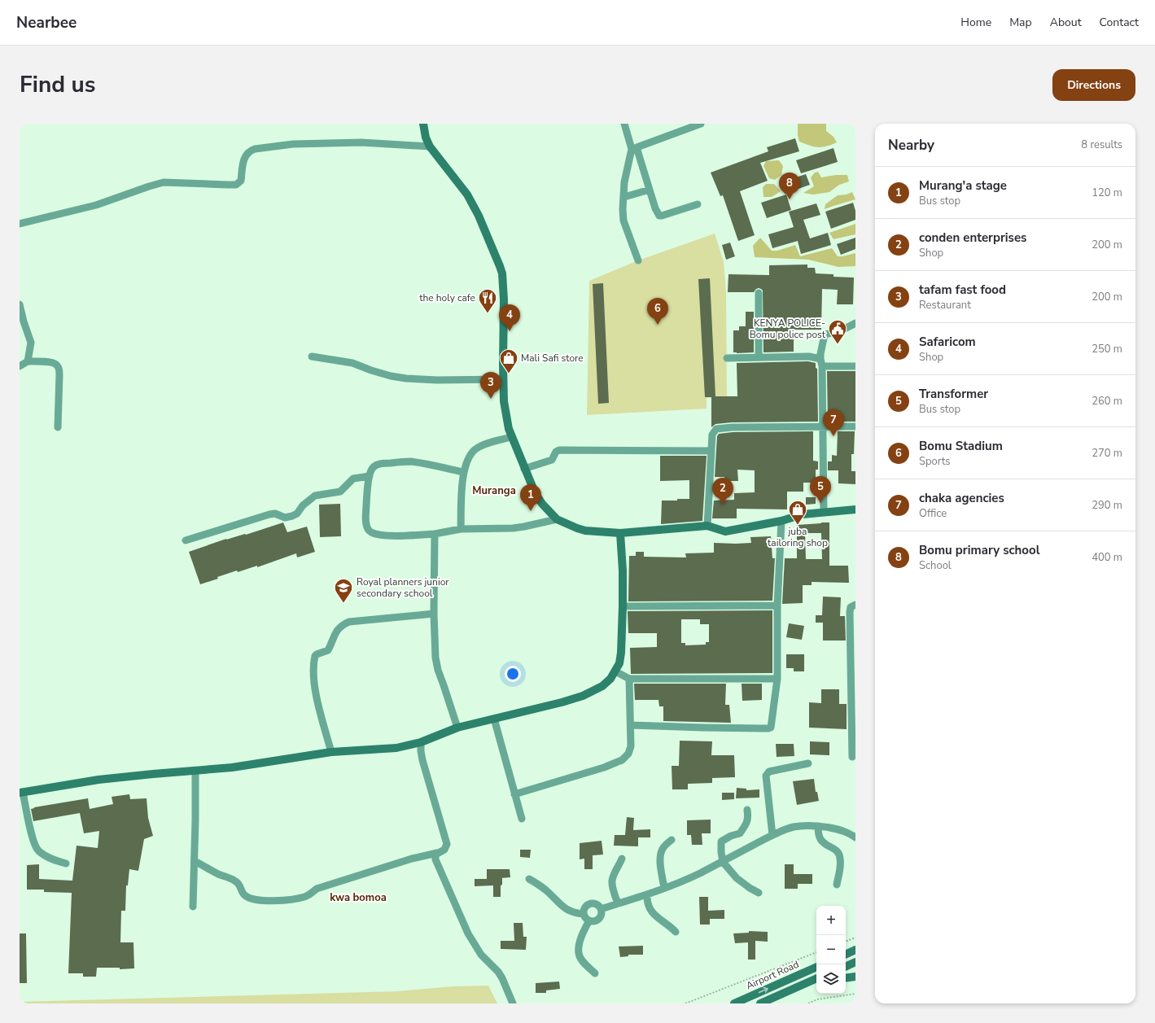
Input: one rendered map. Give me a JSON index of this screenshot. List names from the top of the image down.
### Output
{
  "streets": {
    "street": ["Airport Road"]
  },
  "districts": ["Muranga", "kwa bomoa"],
  "places": {
    "restaurant": ["the holy cafe"],
    "public building": ["KENYA POLICE- Bomu police post"],
    "shop": ["Mali Safi store", "juba tailoring shop"],
    "school or university": ["Royal planners junior secondary school"]
  },
  "page": {
    "header": "Nearbee",
    "nav": [
      "Home",
      "Map",
      "About",
      "Contact"
    ],
    "title": "Find us",
    "buttons": "Directions",
    "heading": ["Nearby", "8 results"],
    "list": [
      {
        "mark": "1",
        "name": "Murang'a stage",
        "note": "Bus stop",
        "value": "120 m"
      },
      {
        "mark": "2",
        "name": "conden enterprises",
        "note": "Shop",
        "value": "200 m"
      },
      {
        "mark": "3",
        "name": "tafam fast food",
        "note": "Restaurant",
        "value": "200 m"
      },
      {
        "mark": "4",
        "name": "Safaricom",
        "note": "Shop",
        "value": "250 m"
      },
      {
        "mark": "5",
        "name": "Transformer",
        "note": "Bus stop",
        "value": "260 m"
      },
      {
        "mark": "6",
        "name": "Bomu Stadium",
        "note": "Sports",
        "value": "270 m"
      },
      {
        "mark": "7",
        "name": "chaka agencies",
        "note": "Office",
        "value": "290 m"
      },
      {
        "mark": "8",
        "name": "Bomu primary school",
        "note": "School",
        "value": "400 m"
      }
    ],
    "pins": [
      "8",
      "6",
      "4",
      "3",
      "7",
      "5",
      "2",
      "1"
    ],
    "map_buttons": ["+", "−"]
  }
}
